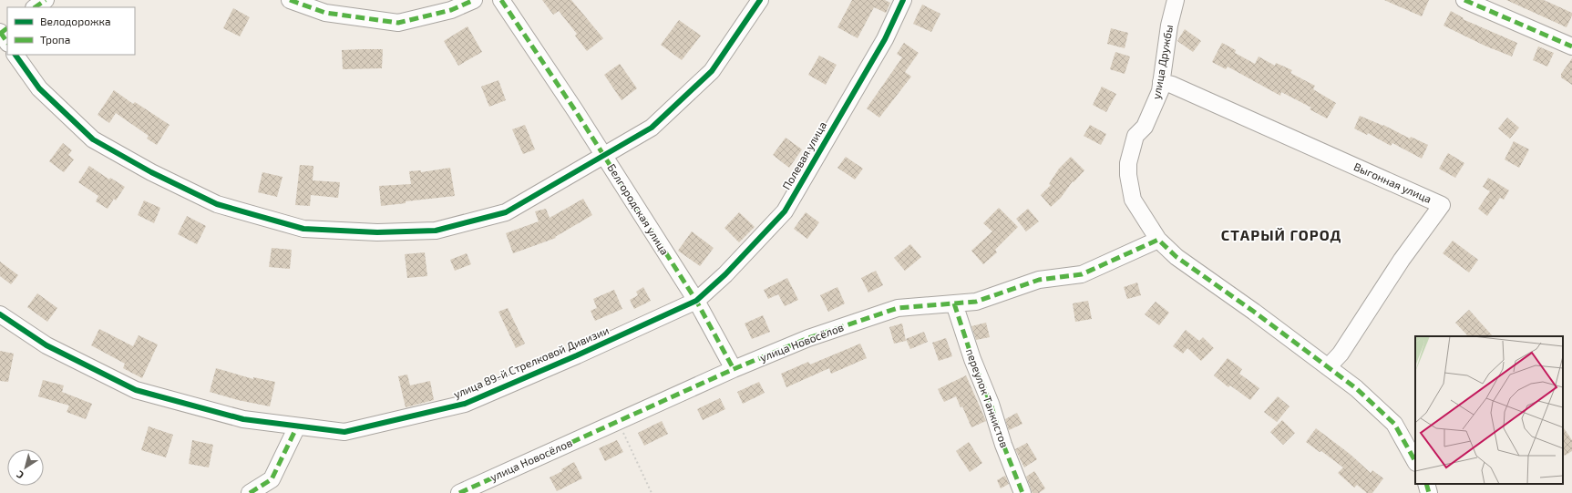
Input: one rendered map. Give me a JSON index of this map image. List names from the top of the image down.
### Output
{
  "streets": {
    "street": [
      "улица Дружбы",
      "Полевая улица",
      "Выгонная улица",
      "Белгородская улица",
      "улица Новосёлов",
      "улица 89-й Стрелковой Дивизии",
      "переулок Танкистов"
    ]
  },
  "crossings": [
    ["улица Дружбы", "Выгонная улица"],
    ["улица Дружбы", "улица Новосёлов"],
    ["Полевая улица", "Белгородская улица"],
    ["Полевая улица", "улица 89-й Стрелковой Дивизии"],
    ["Белгородская улица", "улица Новосёлов"],
    ["Белгородская улица", "улица 89-й Стрелковой Дивизии"],
    ["улица Новосёлов", "переулок Танкистов"]
  ],
  "districts": ["СТАРЫЙ ГОРОД"],
  "legend": ["Велодорожка", "Тропа"],
  "north": "bottom left"
}
